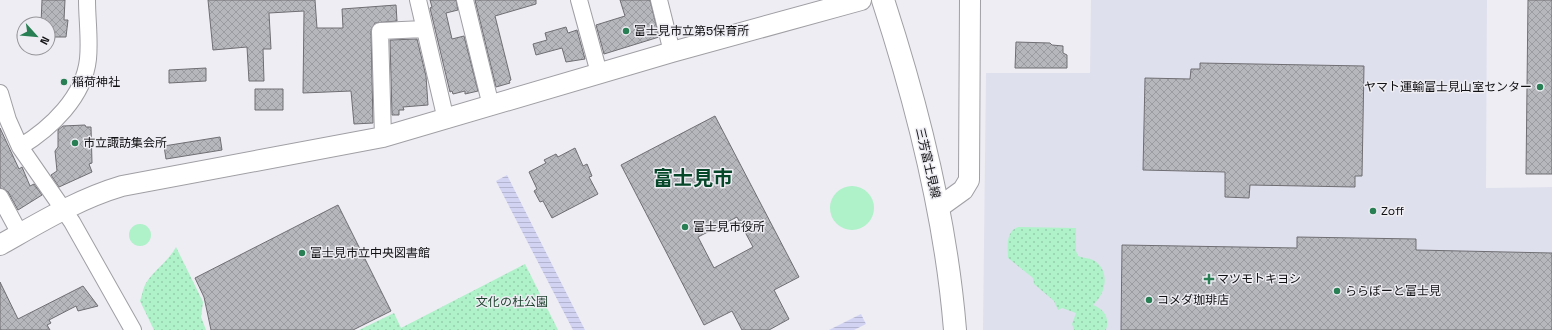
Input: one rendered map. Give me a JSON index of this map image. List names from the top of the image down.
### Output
{
  "streets": {
    "main road": ["三芳富士見線"]
  },
  "districts": ["富士見市"],
  "parks": ["文化の杜公園"],
  "places": {
    "other": [
      "富士見市立第5保育所",
      "稲荷神社",
      "ヤマト運輸富士見山室センター",
      "市立諏訪集会所",
      "Zoff",
      "富士見市役所",
      "富士見市立中央図書館",
      "ららぽーと富士見",
      "コメダ珈琲店"
    ],
    "health": ["マツモトキヨシ"]
  },
  "north": "bottom right"
}
